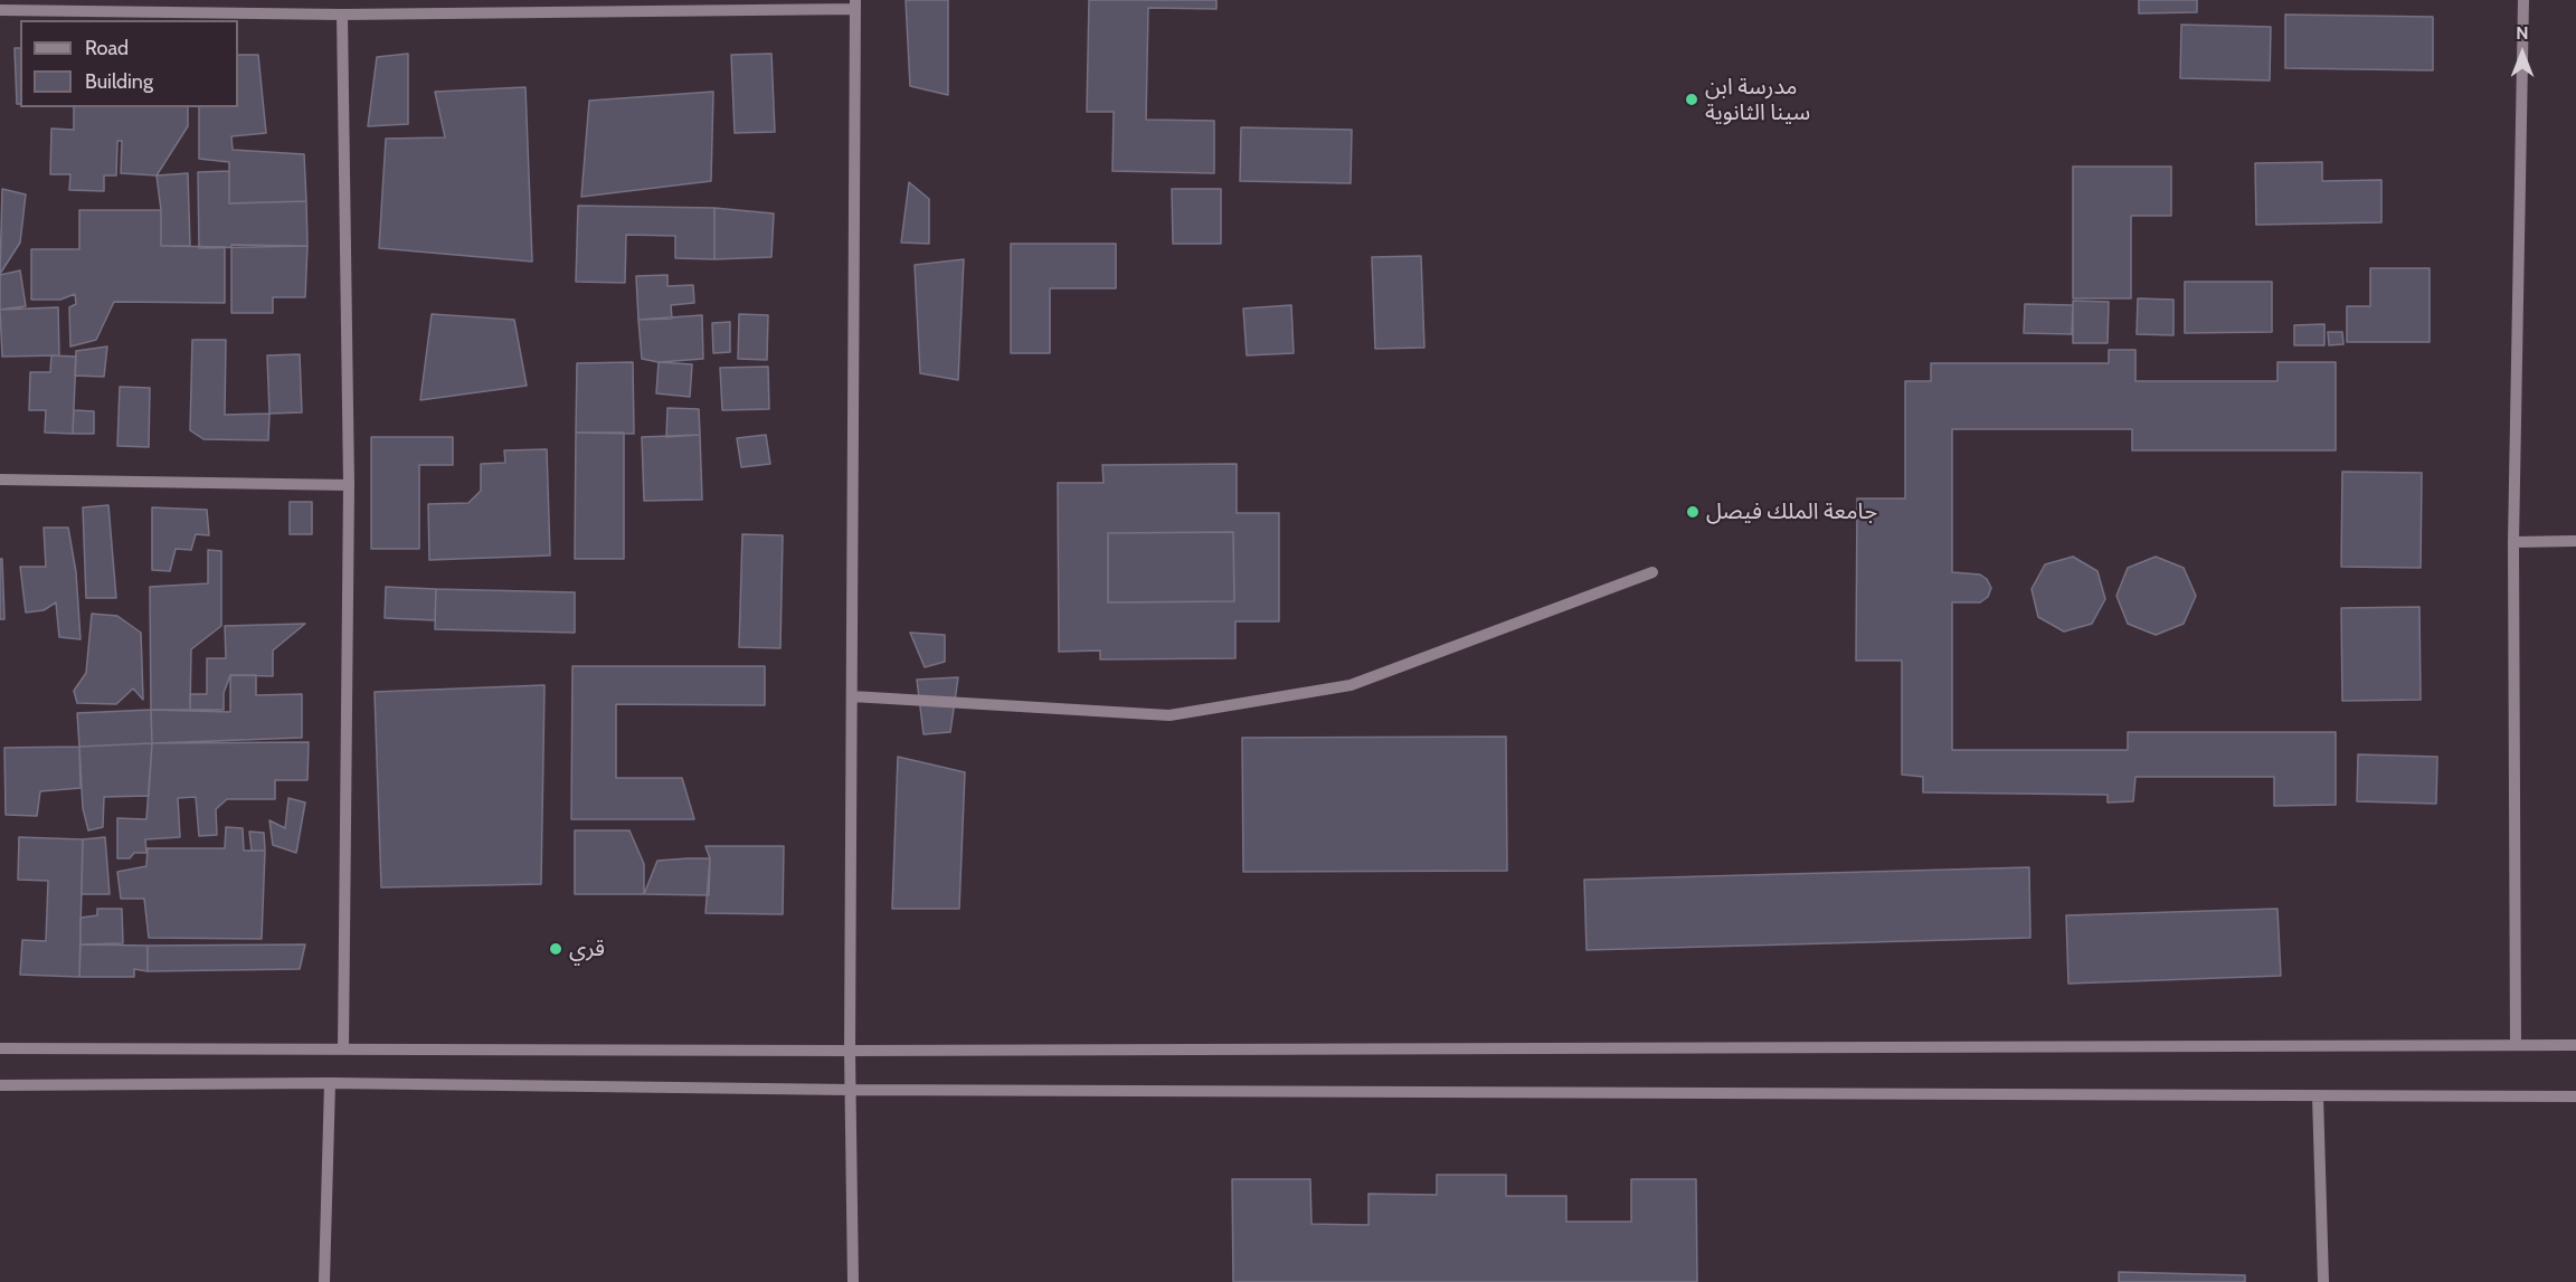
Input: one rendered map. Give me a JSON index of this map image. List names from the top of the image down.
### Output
{
  "places": ["مدرسة ابن سينا الثانوية", "جامعة الملك فيصل", "قري"],
  "legend": ["Road", "Building"],
  "north": "top"
}
